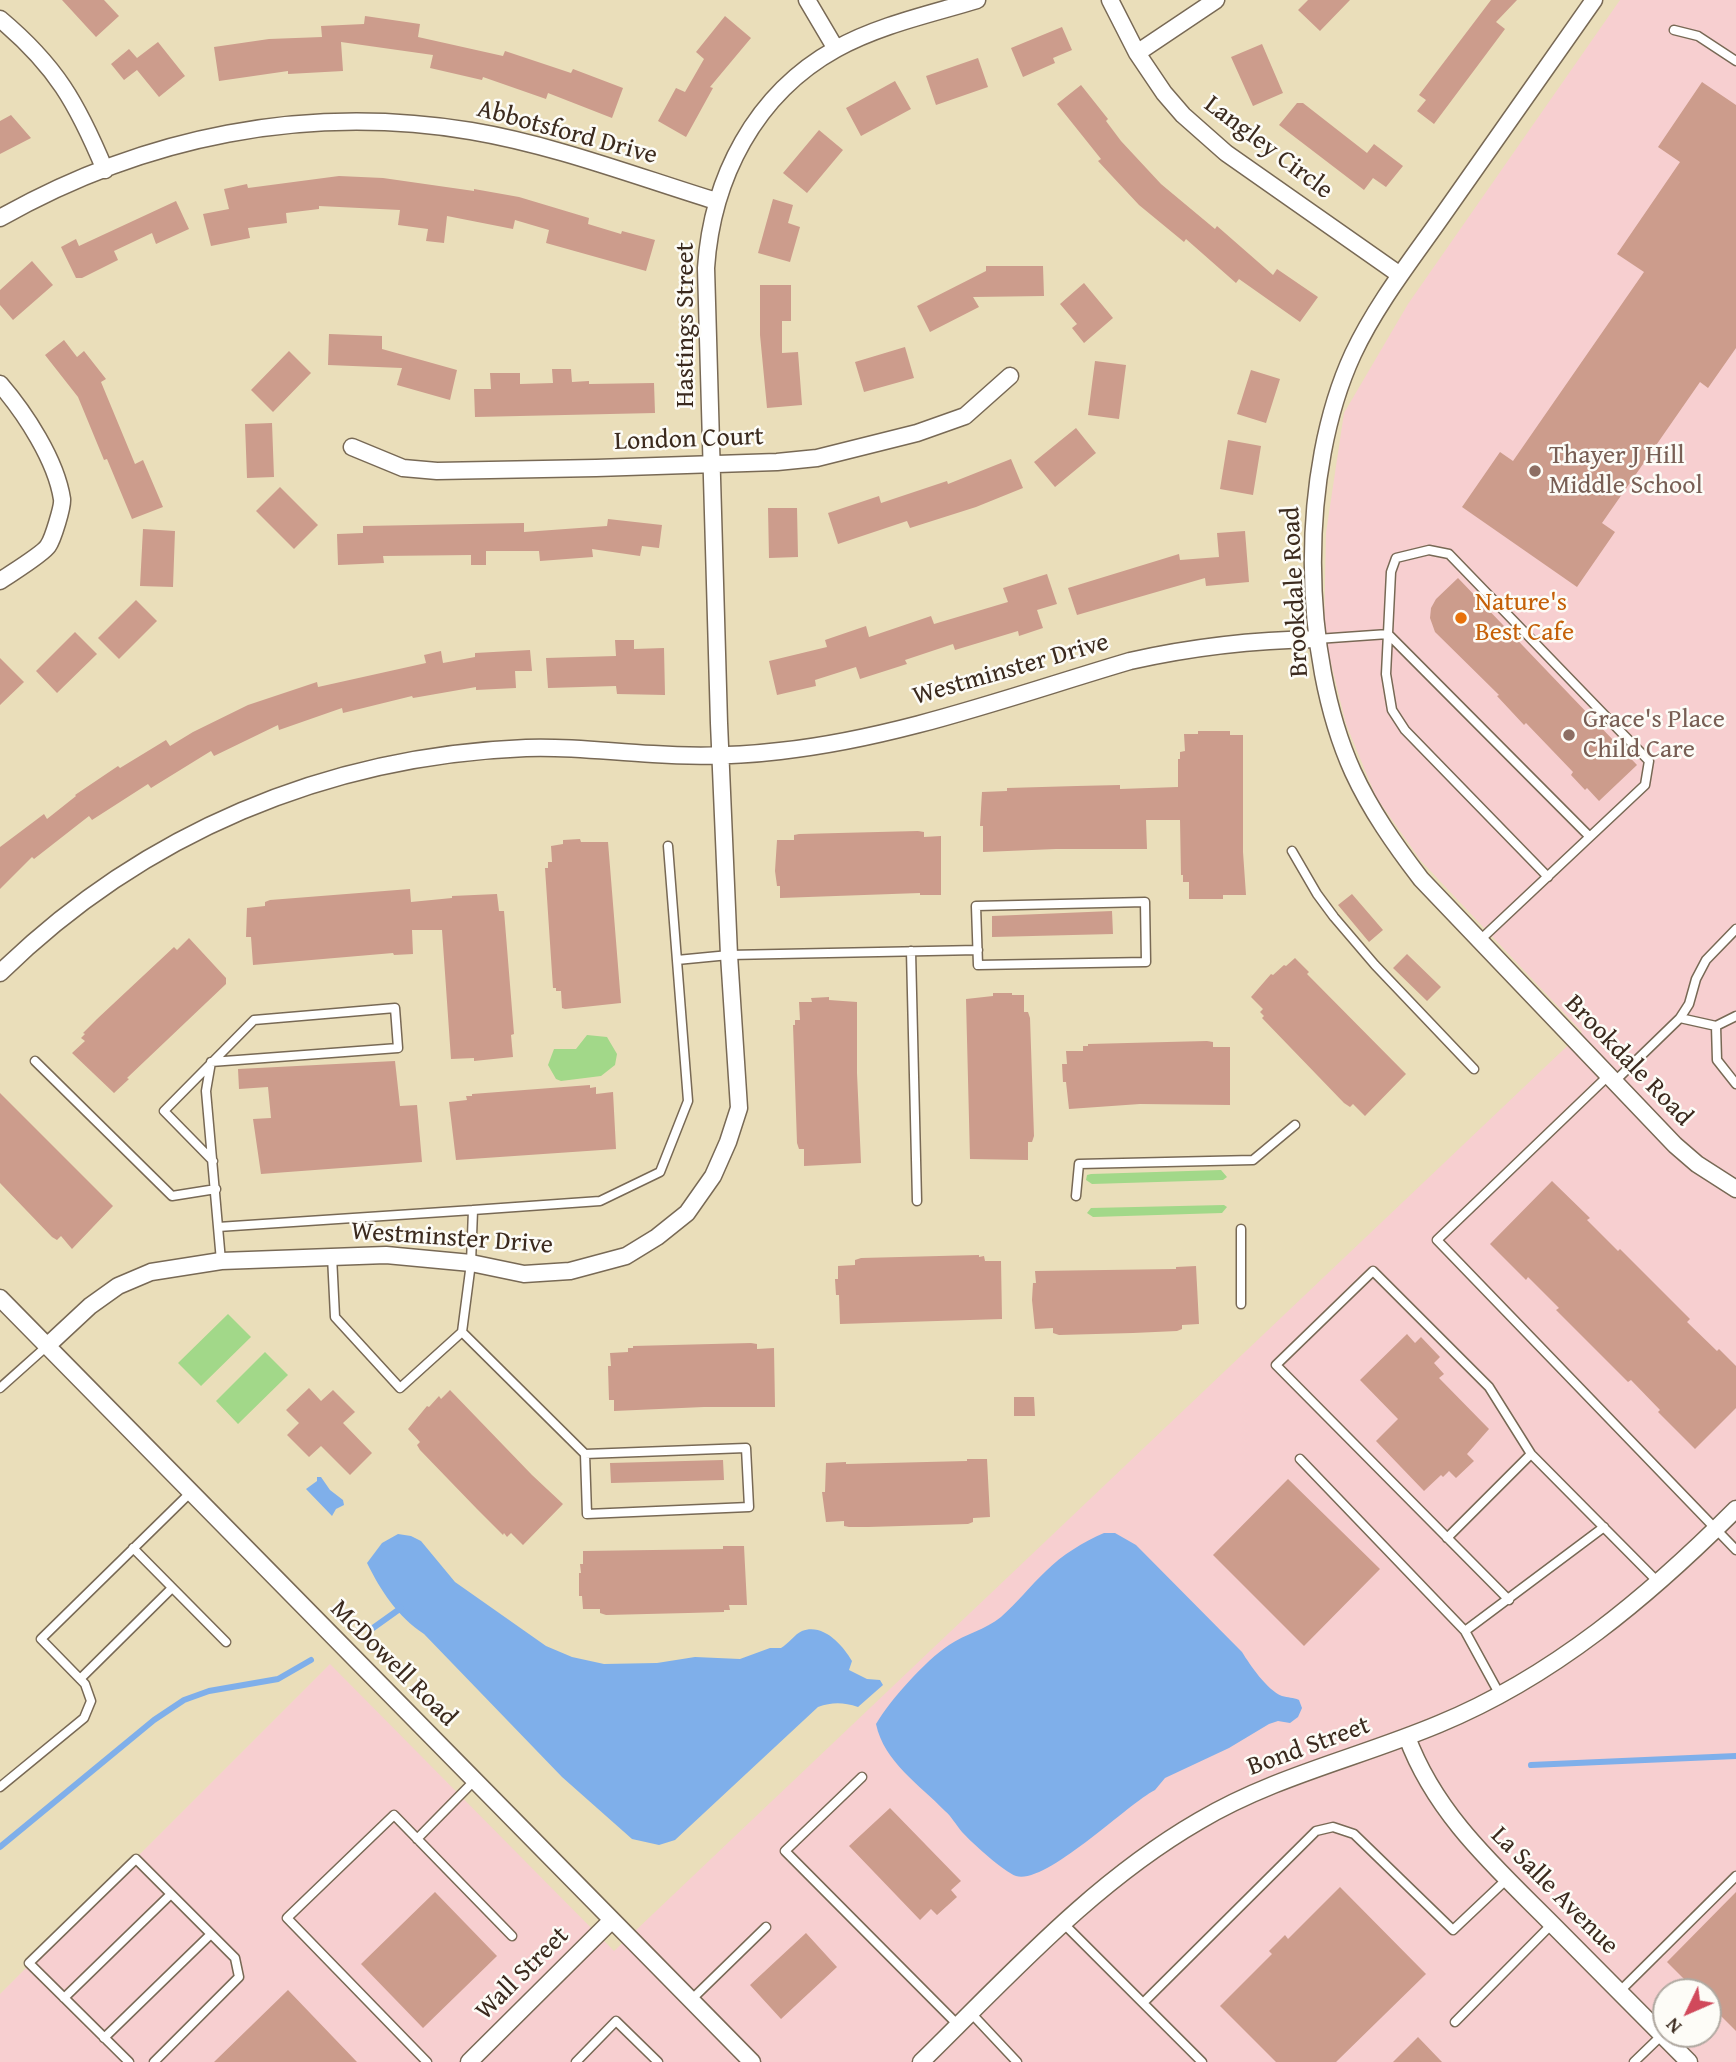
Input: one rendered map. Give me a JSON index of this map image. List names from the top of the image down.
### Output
{
  "streets": {
    "street": [
      "Abbotsford Drive",
      "Langley Circle",
      "Hastings Street",
      "London Court",
      "Brookdale Road",
      "Westminster Drive",
      "McDowell Road",
      "Bond Street",
      "La Salle Avenue",
      "Wall Street"
    ]
  },
  "crossings": [
    ["Abbotsford Drive", "Hastings Street"],
    ["Langley Circle", "Brookdale Road"],
    ["Hastings Street", "London Court"],
    ["Hastings Street", "Westminster Drive"],
    ["Brookdale Road", "Westminster Drive"],
    ["Westminster Drive", "McDowell Road"],
    ["McDowell Road", "Wall Street"],
    ["Bond Street", "La Salle Avenue"]
  ],
  "places": ["Thayer J Hill Middle School", "Nature's Best Cafe", "Grace's Place Child Care"],
  "north": "bottom left"
}
